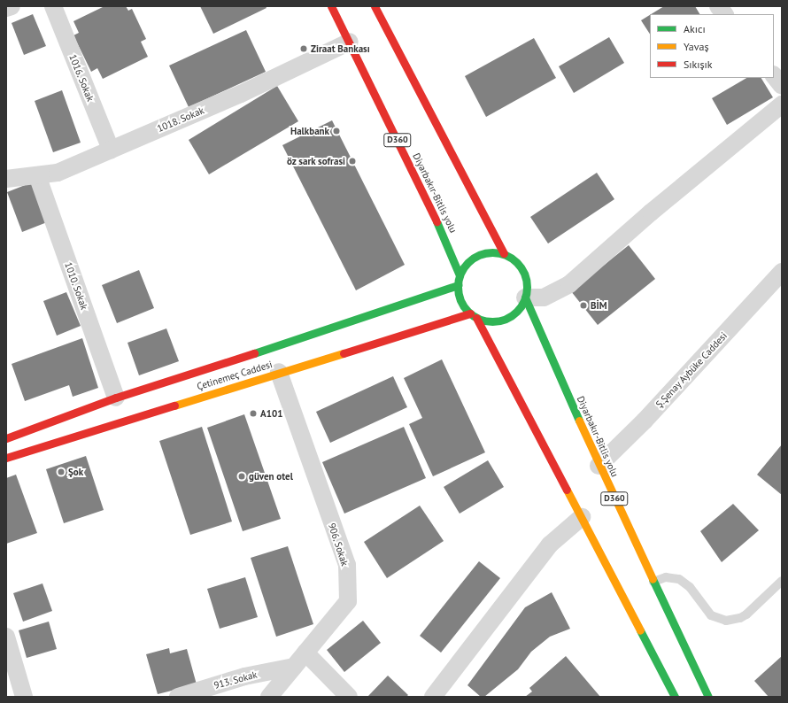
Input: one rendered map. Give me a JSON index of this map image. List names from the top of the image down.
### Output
{
  "streets": {
    "main road": ["D360", "Diyarbakır-Bitlis yolu", "Çetinemeç Caddesi"],
    "street": [
      "1016. Sokak",
      "1018. Sokak",
      "1010. Sokak",
      "Ş.Şenay Aybüke Caddesi",
      "906. Sokak",
      "913. Sokak"
    ]
  },
  "crossings": [
    ["1016. Sokak", "1018. Sokak"],
    ["1018. Sokak", "Diyarbakır-Bitlis yolu"],
    ["1018. Sokak", "1010. Sokak"],
    ["Diyarbakır-Bitlis yolu", "Ş.Şenay Aybüke Caddesi"],
    ["Diyarbakır-Bitlis yolu", "Çetinemeç Caddesi"],
    ["1010. Sokak", "Çetinemeç Caddesi"],
    ["Çetinemeç Caddesi", "906. Sokak"],
    ["906. Sokak", "913. Sokak"]
  ],
  "places": [
    "Ziraat Bankası",
    "Halkbank",
    "öz sark sofrasi",
    "BİM",
    "A101",
    "Şok",
    "güven otel"
  ],
  "legend": ["Akıcı", "Yavaş", "Sıkışık"]
}
